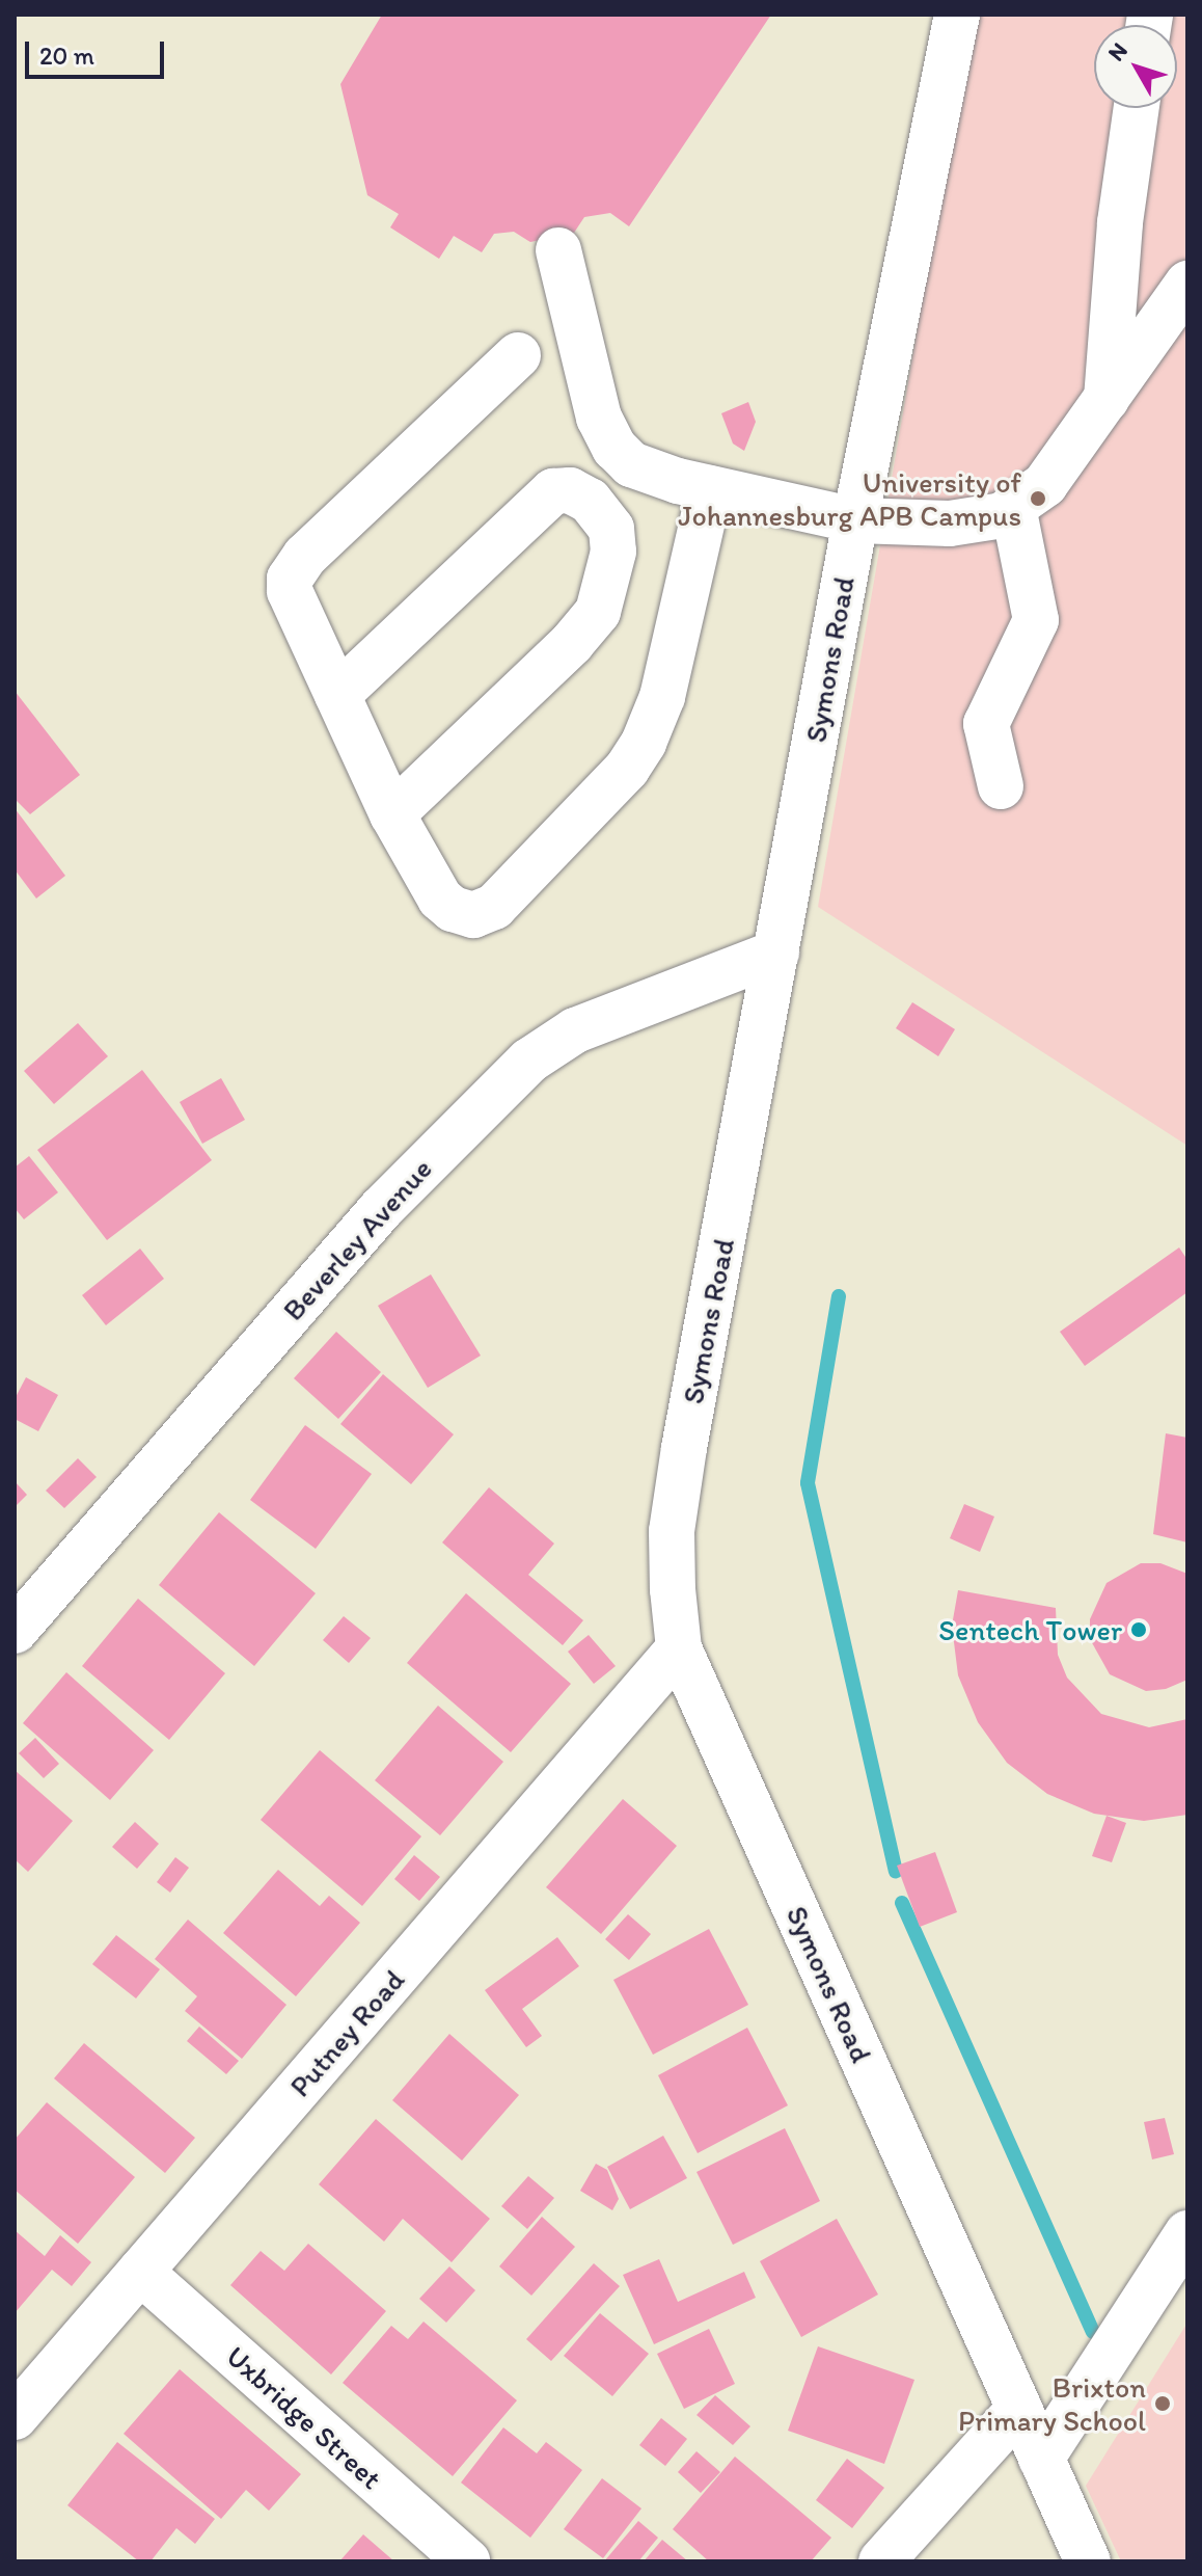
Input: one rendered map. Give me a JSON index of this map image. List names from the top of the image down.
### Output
{
  "streets": {
    "street": [
      "Symons Road",
      "Beverley Avenue",
      "Putney Road",
      "Uxbridge Street"
    ]
  },
  "crossings": [
    ["Symons Road", "Beverley Avenue"],
    ["Symons Road", "Putney Road"],
    ["Putney Road", "Uxbridge Street"]
  ],
  "places": ["University of Johannesburg APB Campus", "Sentech Tower", "Brixton Primary School"],
  "scale_bar": "20 m",
  "north": "top left"
}
